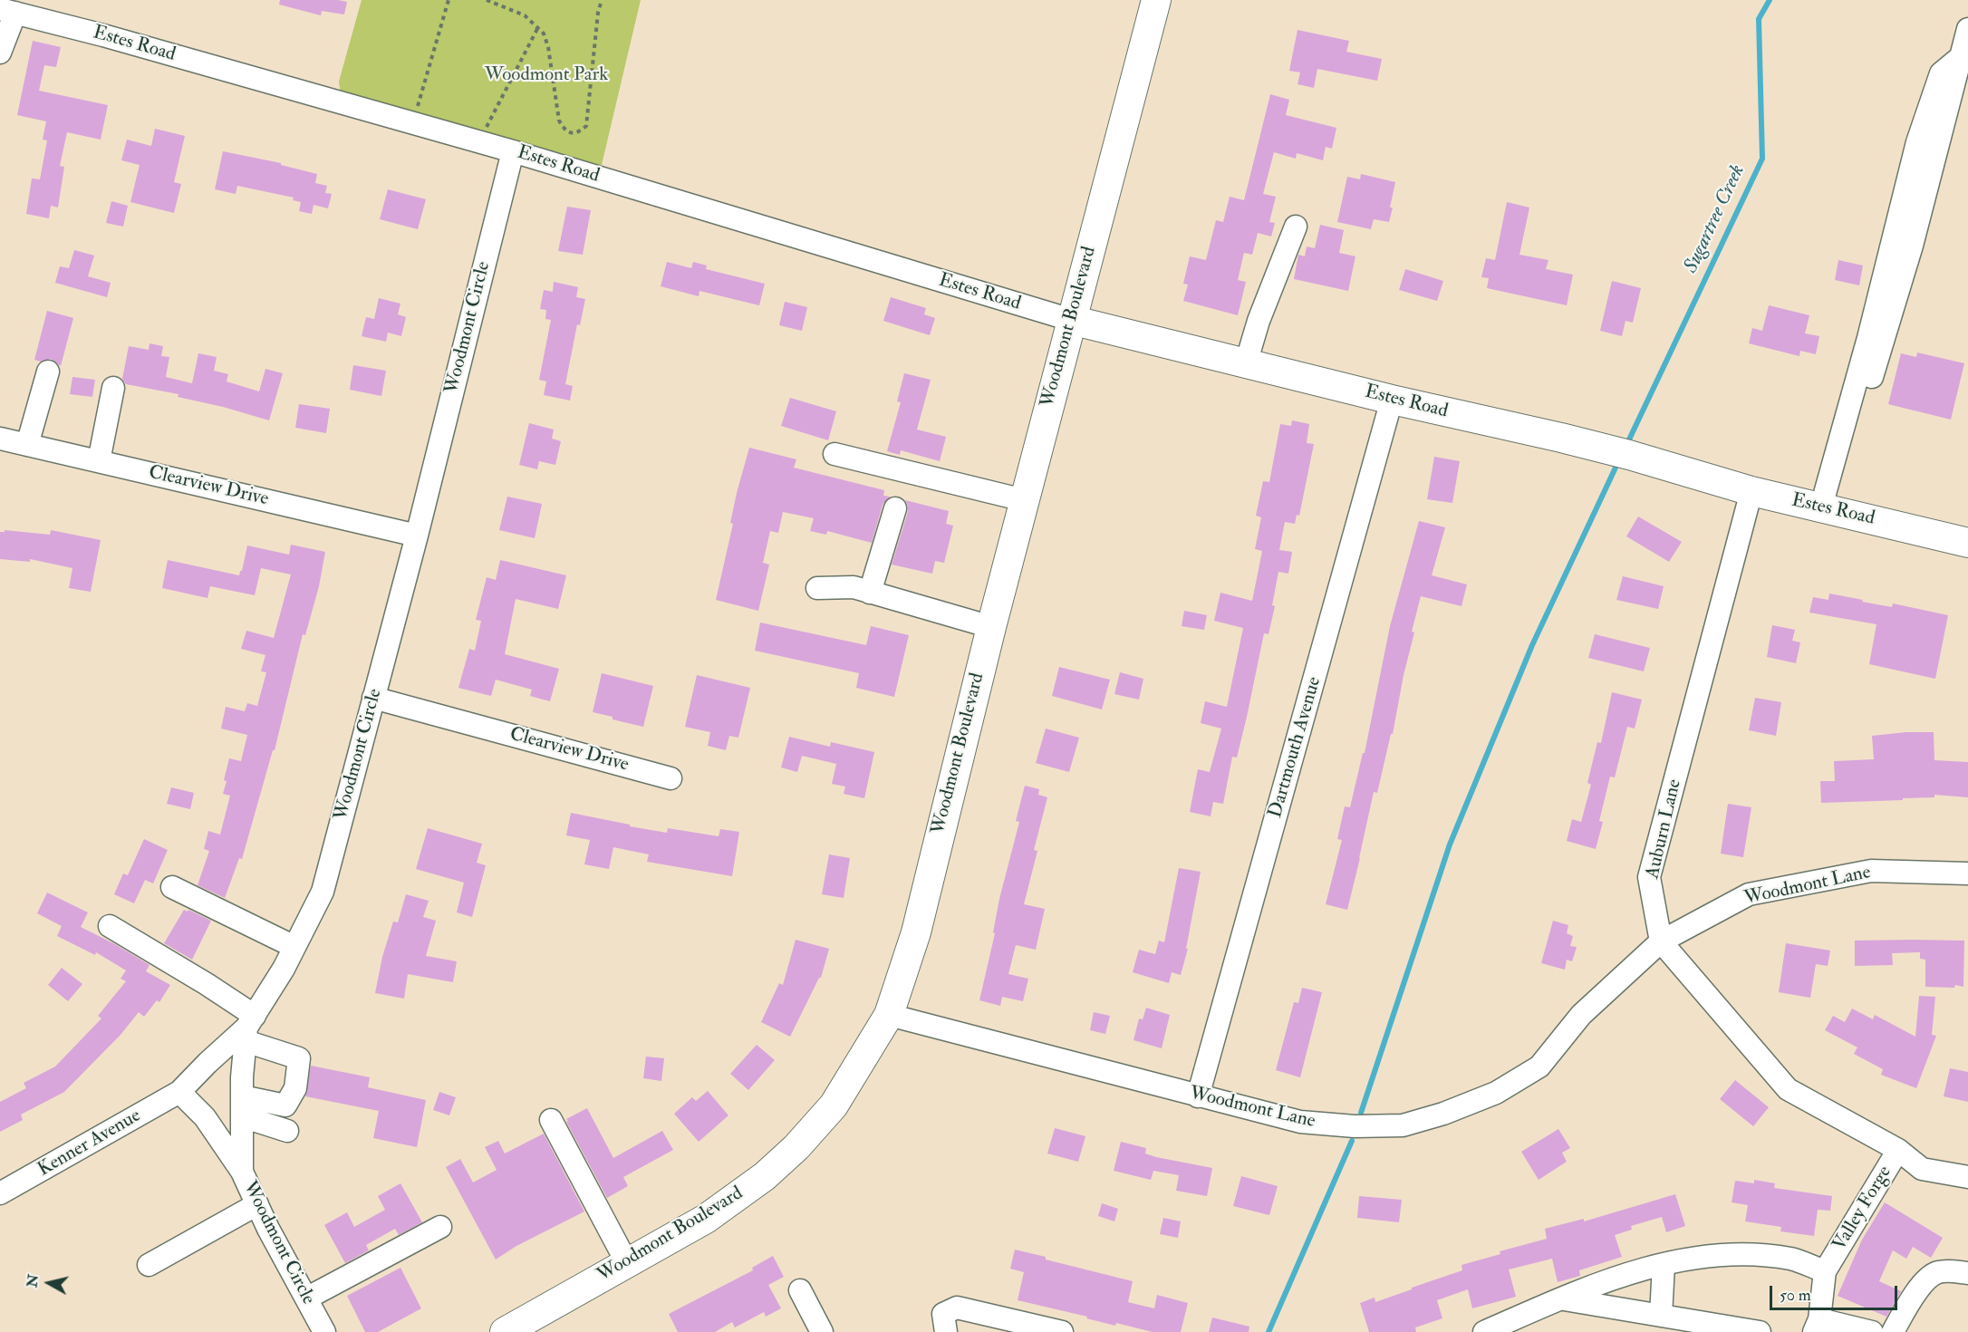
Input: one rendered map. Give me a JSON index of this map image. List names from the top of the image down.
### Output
{
  "streets": {
    "main road": ["Estes Road", "Woodmont Boulevard"],
    "street": [
      "Woodmont Circle",
      "Clearview Drive",
      "Dartmouth Avenue",
      "Auburn Lane",
      "Woodmont Lane",
      "Kenner Avenue",
      "Valley Forge"
    ]
  },
  "crossings": [
    ["Estes Road", "Woodmont Boulevard"],
    ["Estes Road", "Woodmont Circle"],
    ["Estes Road", "Dartmouth Avenue"],
    ["Estes Road", "Auburn Lane"],
    ["Woodmont Boulevard", "Woodmont Lane"],
    ["Woodmont Circle", "Clearview Drive"],
    ["Woodmont Circle", "Kenner Avenue"],
    ["Dartmouth Avenue", "Woodmont Lane"],
    ["Auburn Lane", "Woodmont Lane"]
  ],
  "water": ["Sugartree Creek"],
  "parks": ["Woodmont Park"],
  "scale_bar": "50 m",
  "north": "left"
}
